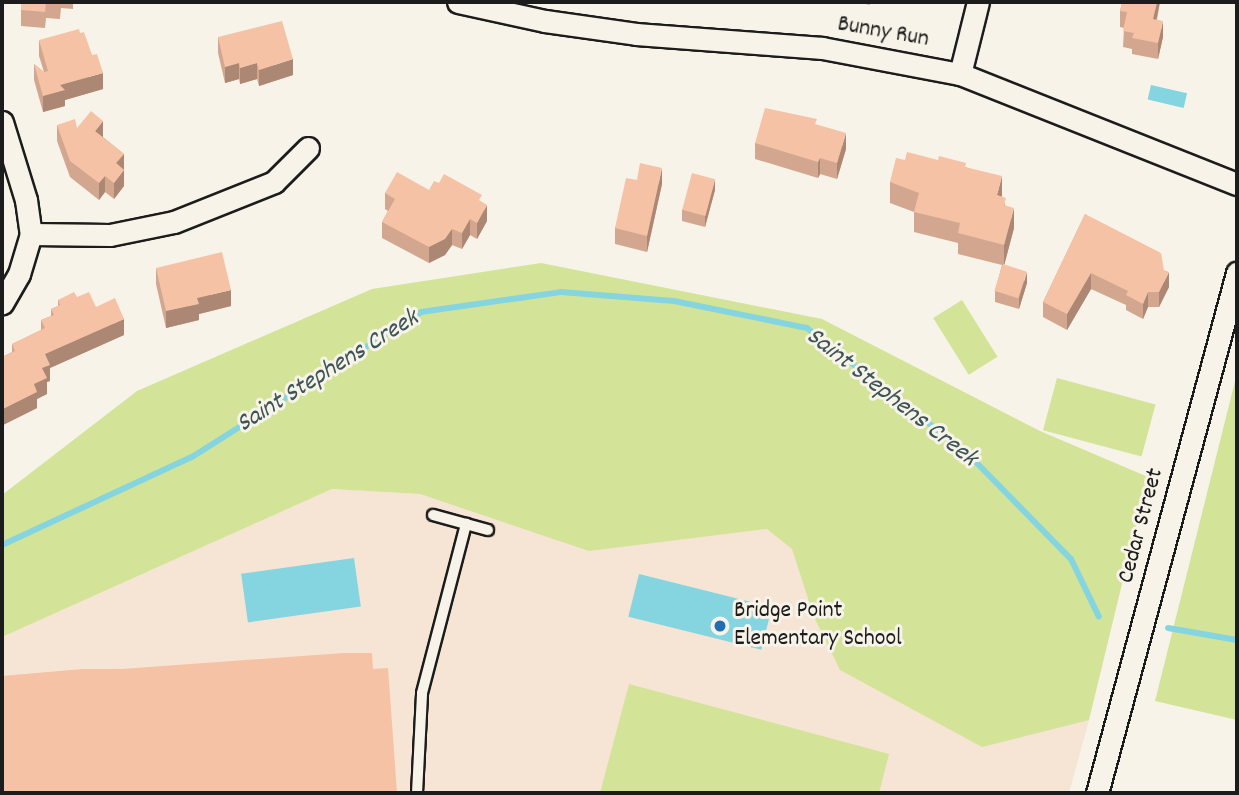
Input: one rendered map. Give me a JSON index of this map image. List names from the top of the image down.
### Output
{
  "streets": {
    "street": ["Bunny Run", "Cedar Street"]
  },
  "water": ["Saint Stephens Creek"],
  "places": ["Bridge Point Elementary School"]
}
